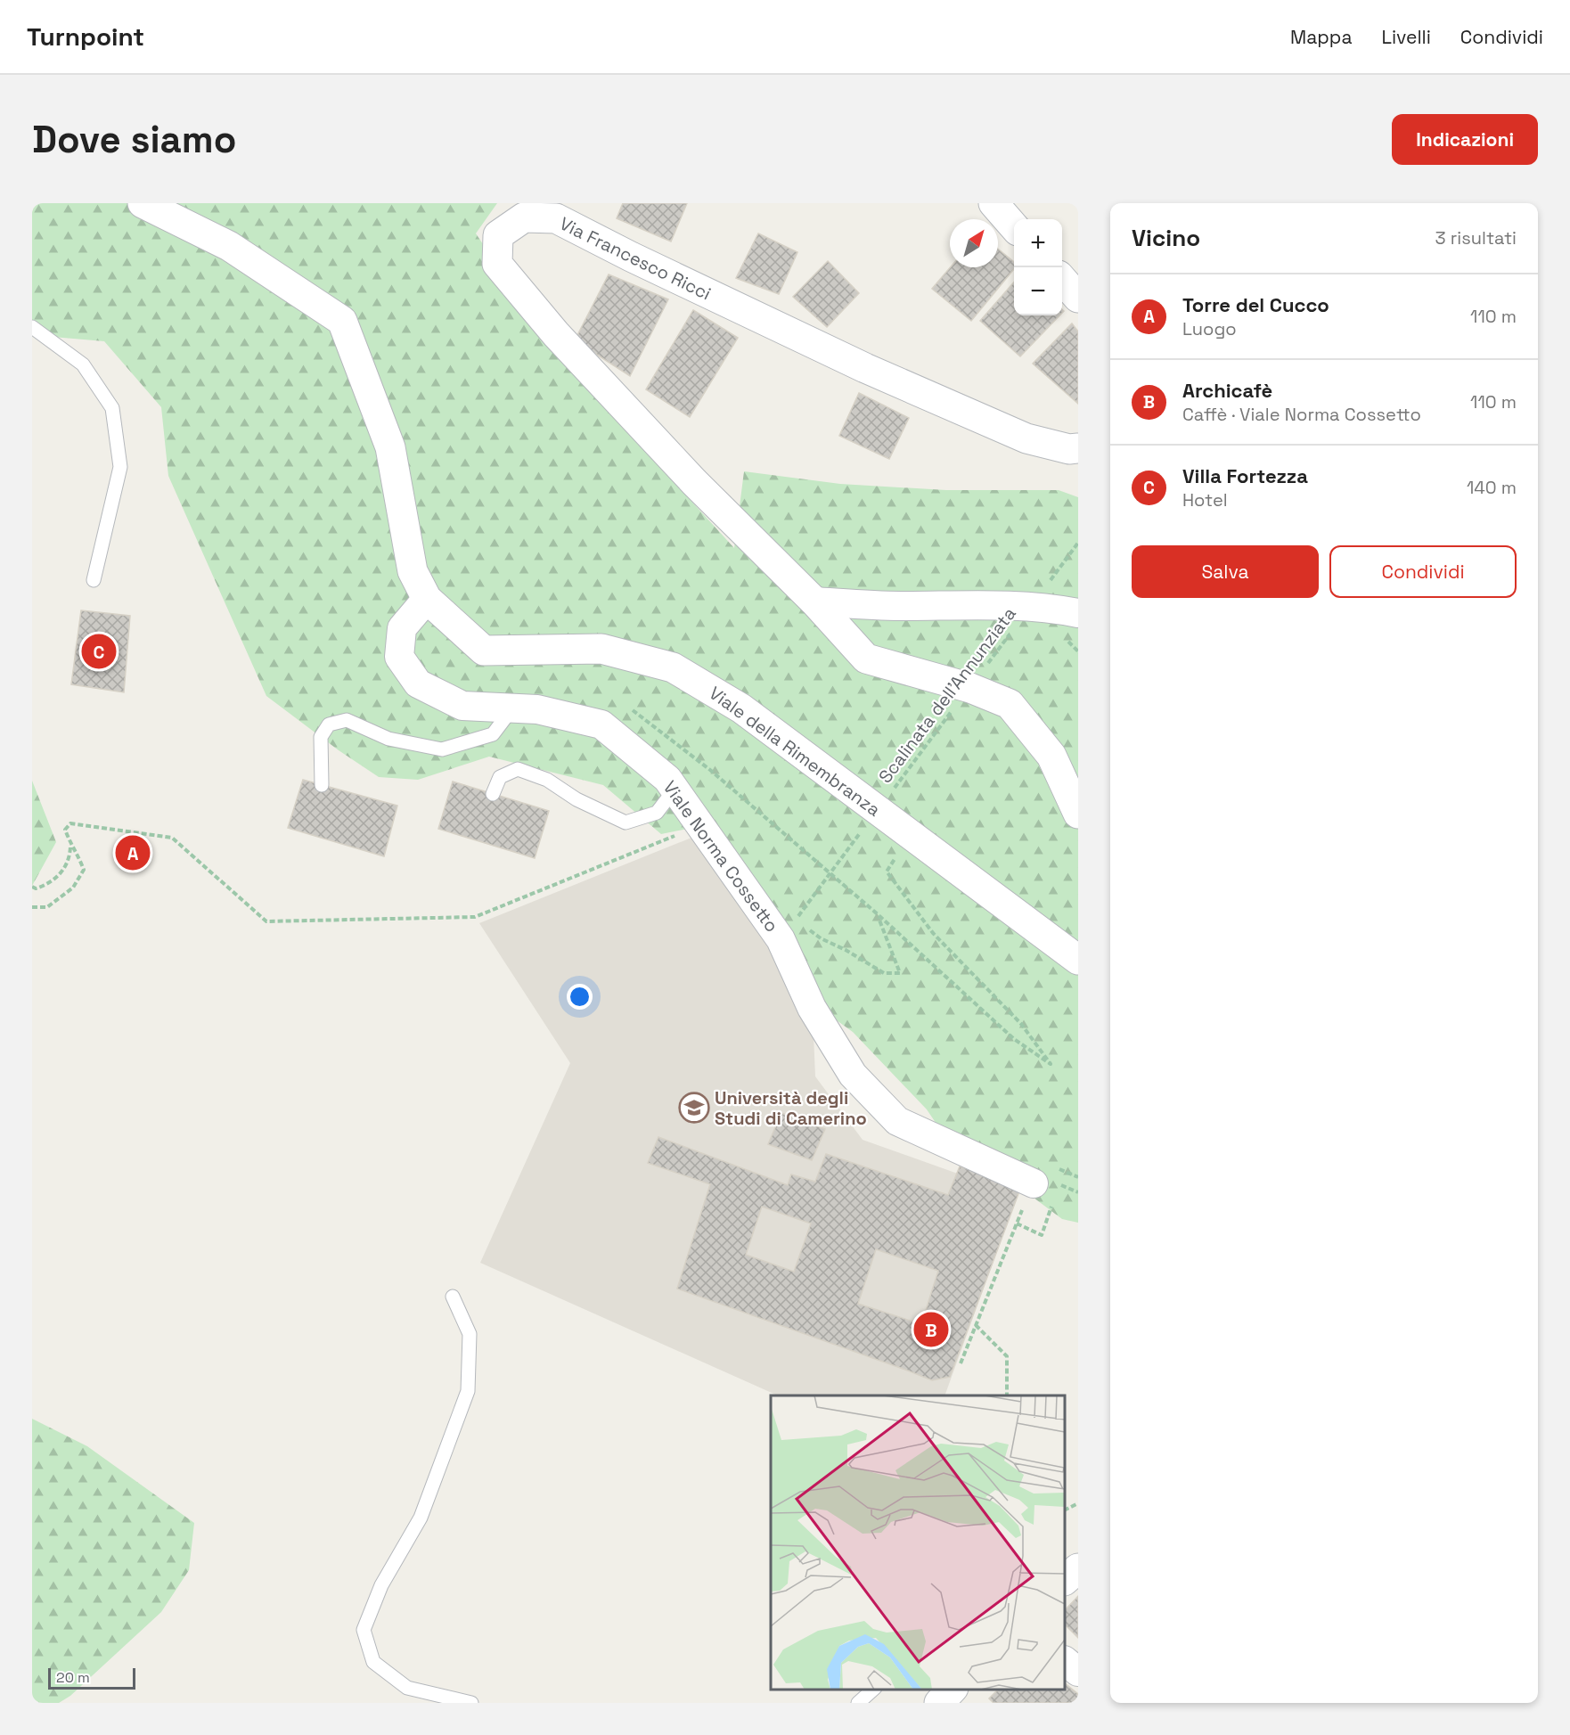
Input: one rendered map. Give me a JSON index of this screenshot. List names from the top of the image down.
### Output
{
  "streets": {
    "street": ["Via Francesco Ricci", "Viale della Rimembranza", "Viale Norma Cossetto"],
    "path": ["Scalinata dell'Annunziata"]
  },
  "crossings": [
    ["Scalinata dell'Annunziata", "Viale della Rimembranza"],
    ["Scalinata dell'Annunziata", "Viale Norma Cossetto"],
    ["Viale della Rimembranza", "Viale Norma Cossetto"]
  ],
  "places": {
    "school or university": ["Università degli Studi di Camerino"]
  },
  "scale_bar": "20 m",
  "north": "top right",
  "page": {
    "header": "Turnpoint",
    "nav": ["Mappa", "Livelli", "Condividi"],
    "buttons": [
      "Indicazioni",
      ["Salva", "Condividi"]
    ],
    "title": "Dove siamo",
    "heading": ["Vicino", "3 risultati"],
    "map_buttons": ["+", "−"],
    "list": [
      {
        "mark": "A",
        "name": "Torre del Cucco",
        "note": "Luogo",
        "value": "110 m"
      },
      {
        "mark": "B",
        "name": "Archicafè",
        "note": "Caffè · Viale Norma Cossetto",
        "value": "110 m"
      },
      {
        "mark": "C",
        "name": "Villa Fortezza",
        "note": "Hotel",
        "value": "140 m"
      }
    ],
    "pins": ["C", "A", "B"],
    "scale": "20 m"
  }
}
